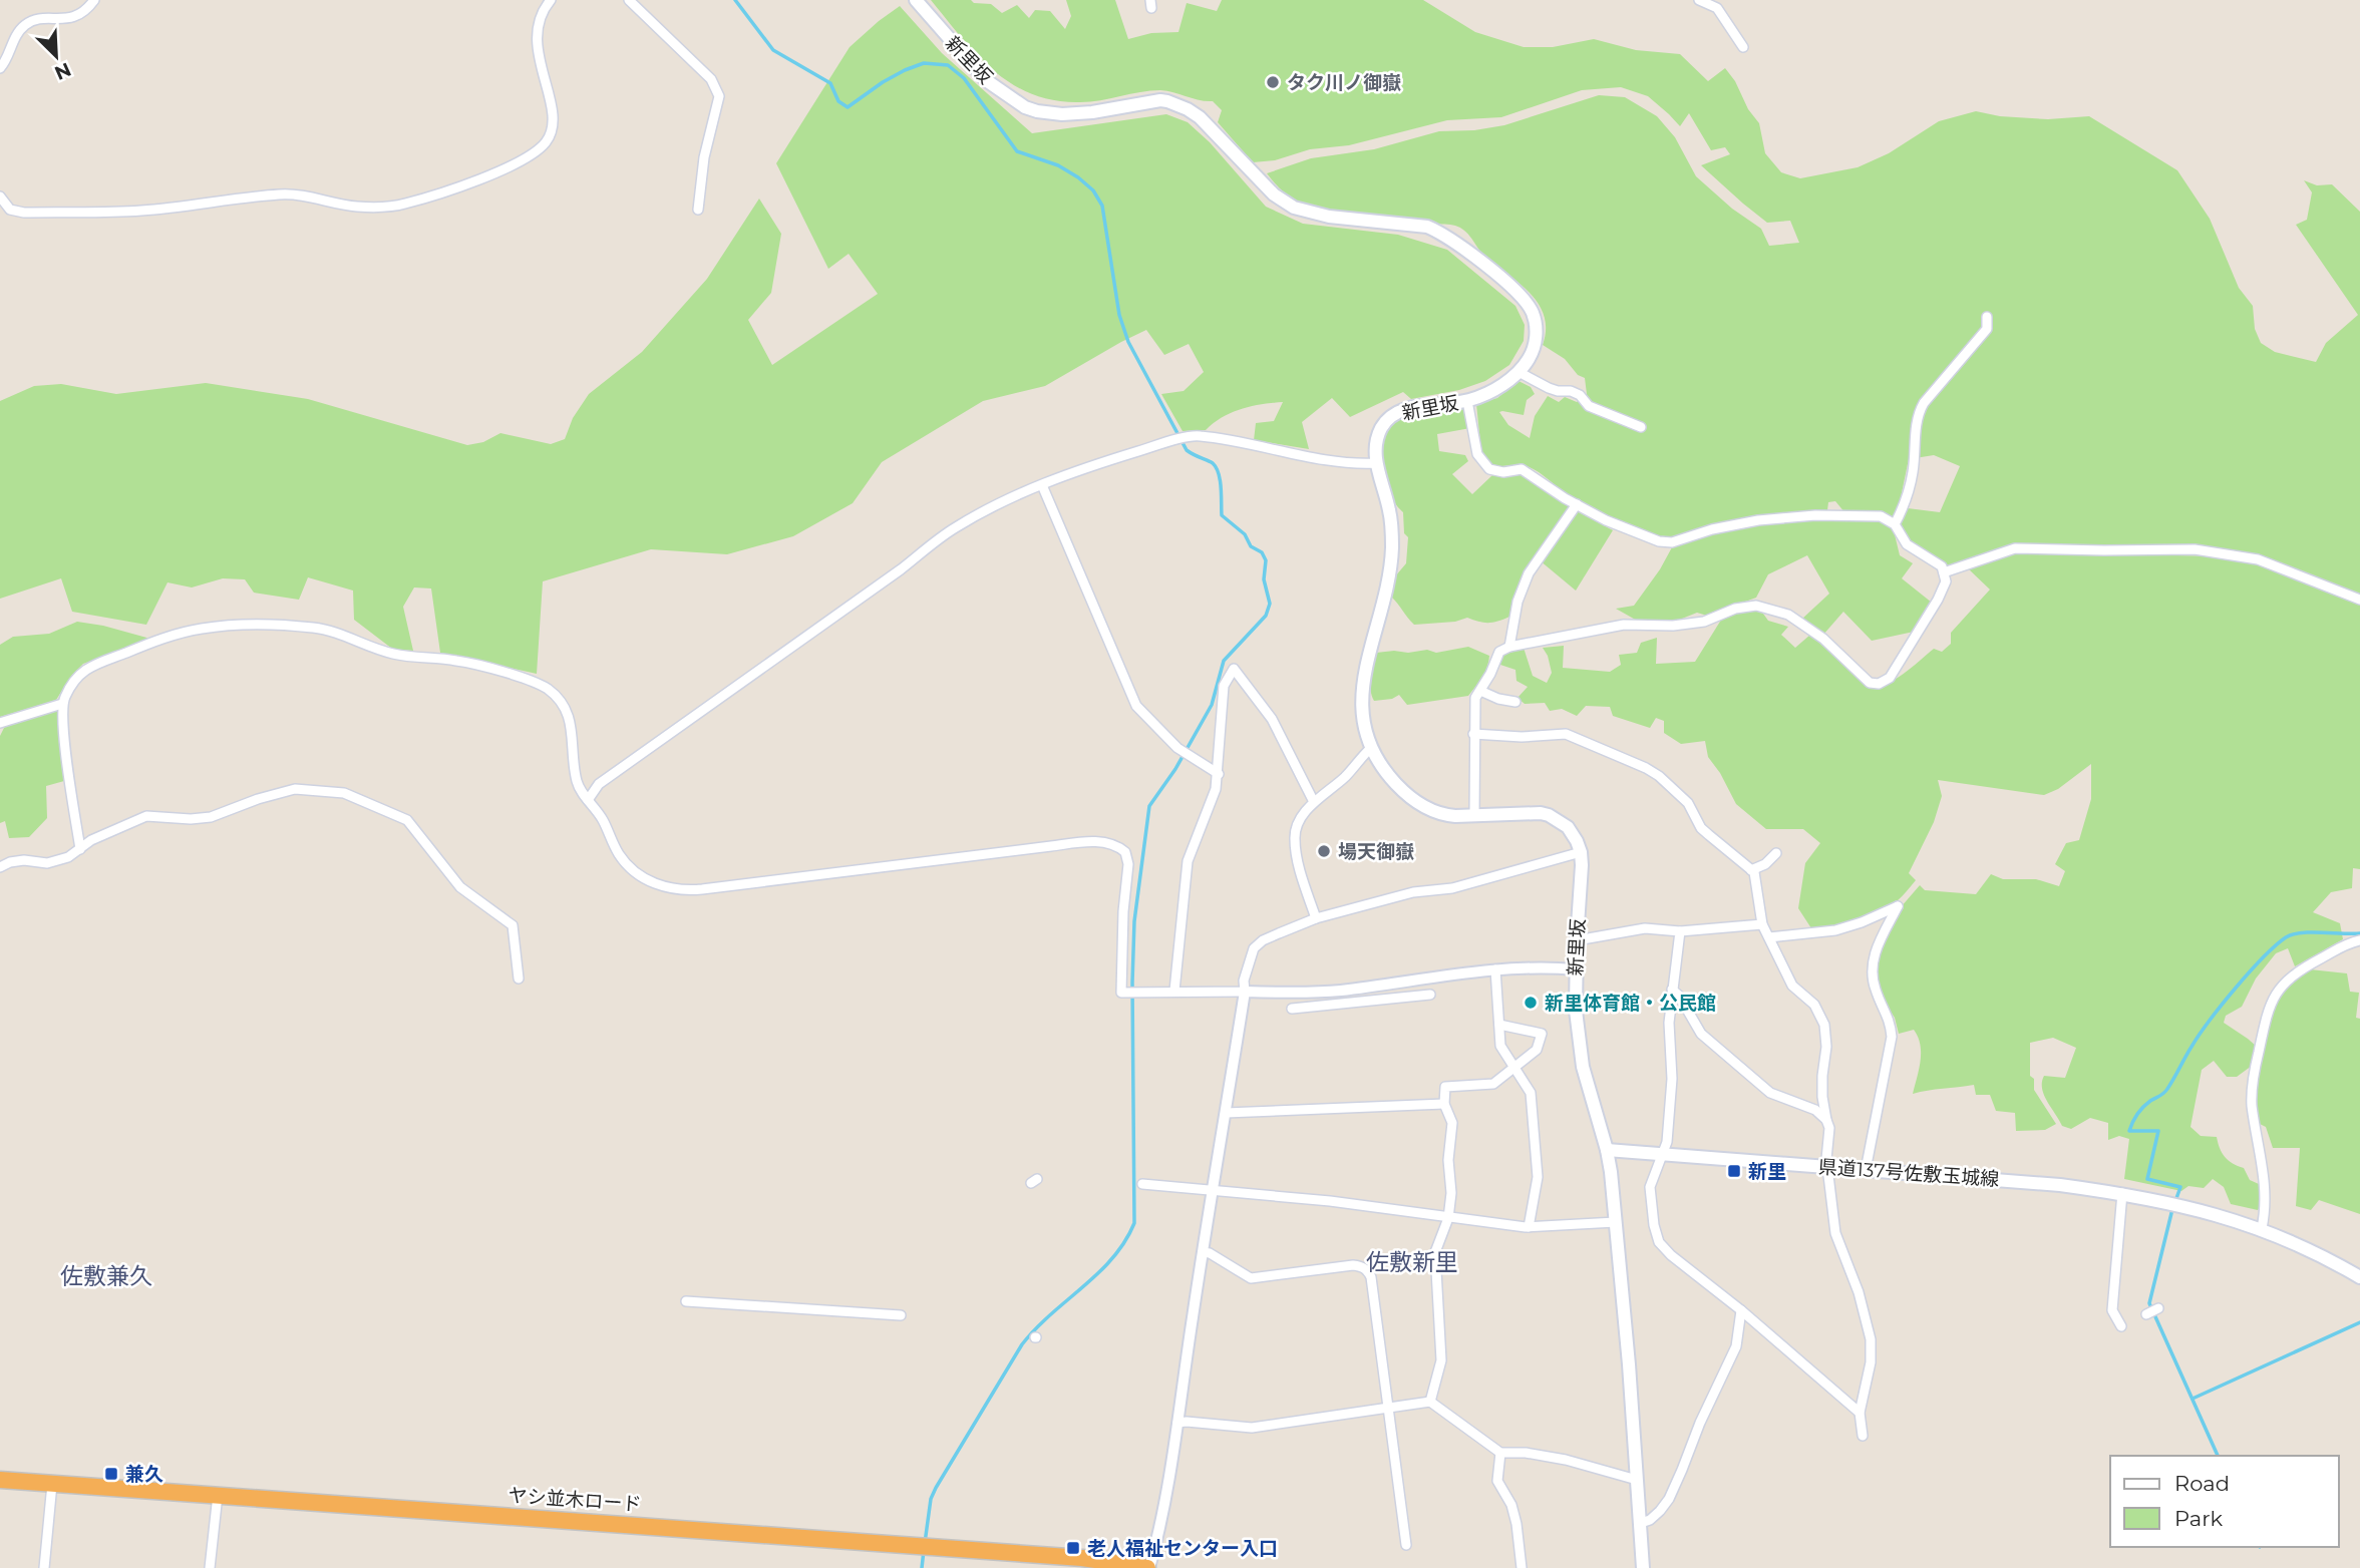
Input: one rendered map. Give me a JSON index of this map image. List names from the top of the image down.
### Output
{
  "streets": {
    "highway": ["ヤシ並木ロード"],
    "main road": ["新里坂", "県道137号佐敷玉城線"]
  },
  "crossings": [
    ["新里坂", "県道137号佐敷玉城線"]
  ],
  "districts": ["佐敷新里", "佐敷兼久"],
  "places": {
    "other": ["タク川ノ御嶽", "場天御嶽", "新里体育館・公民館"],
    "transit": ["新里", "兼久", "老人福祉センター入口"]
  },
  "legend": ["Road", "Park"],
  "north": "bottom right"
}
